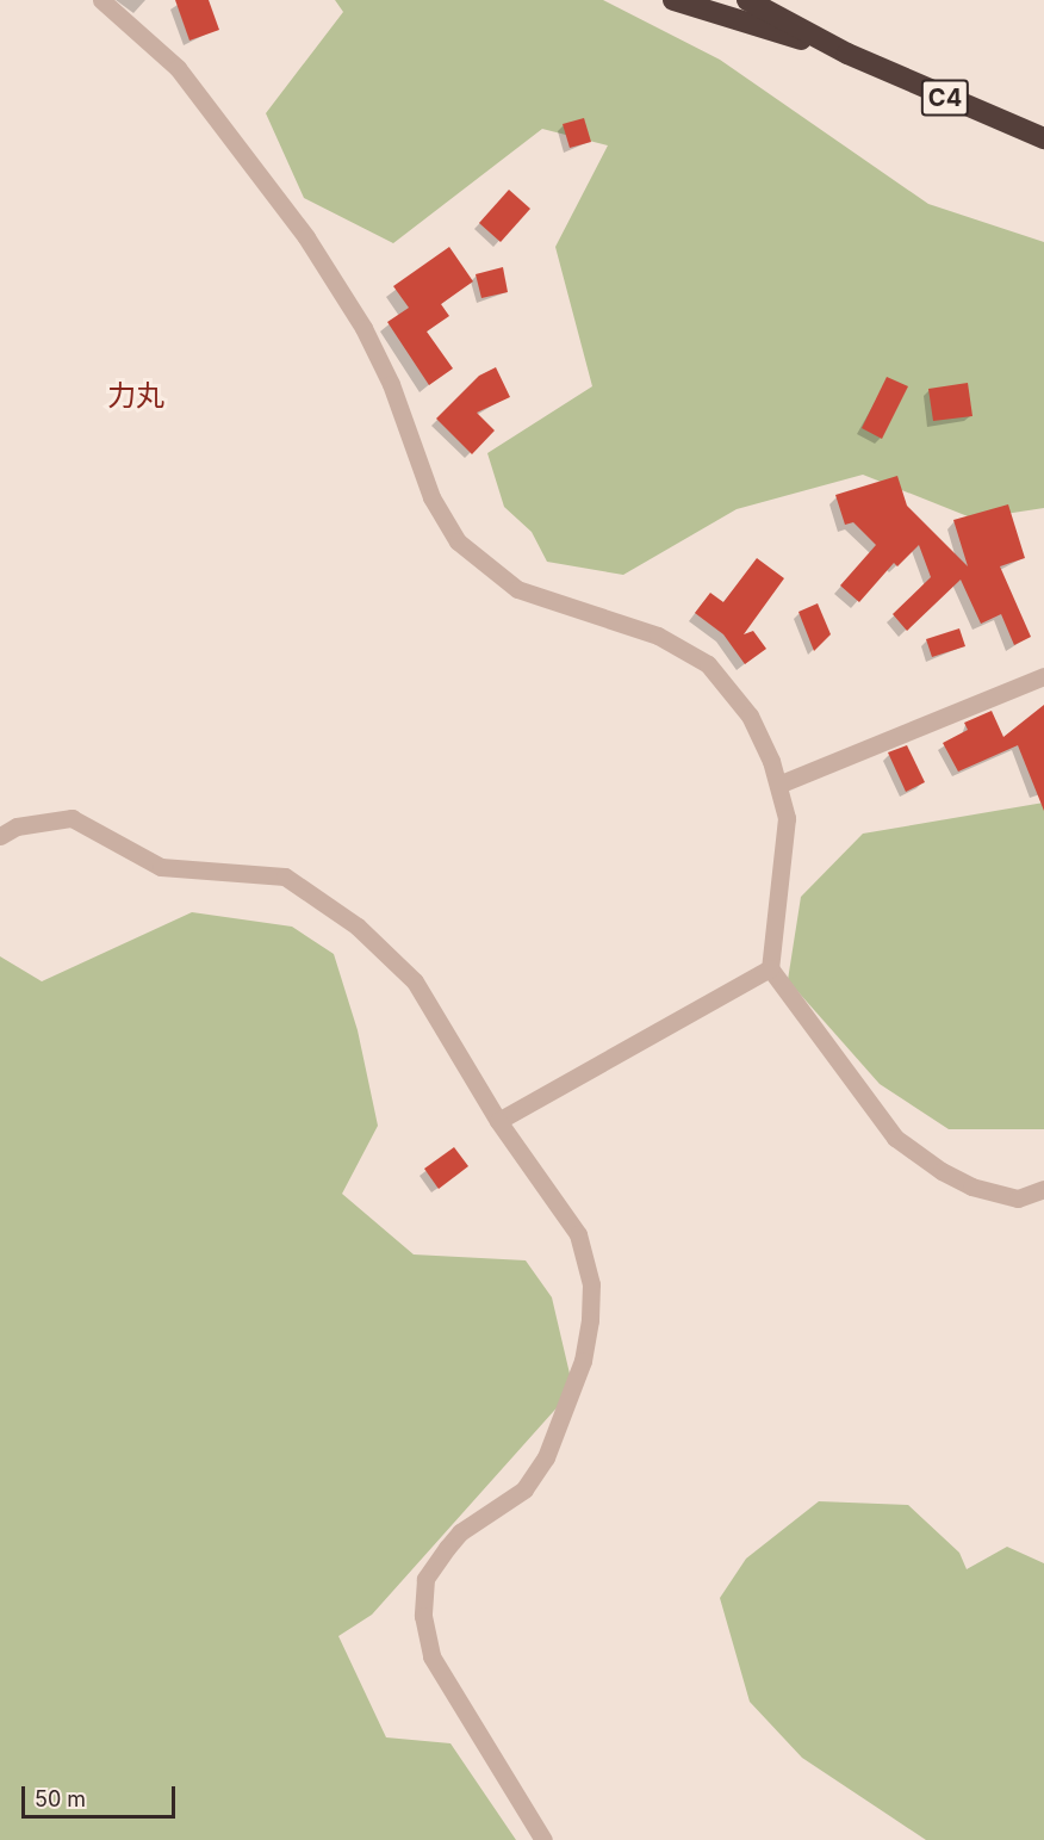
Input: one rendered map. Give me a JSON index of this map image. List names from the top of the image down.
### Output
{
  "streets": {
    "highway": ["C4"]
  },
  "districts": ["力丸"],
  "scale_bar": "50 m"
}
